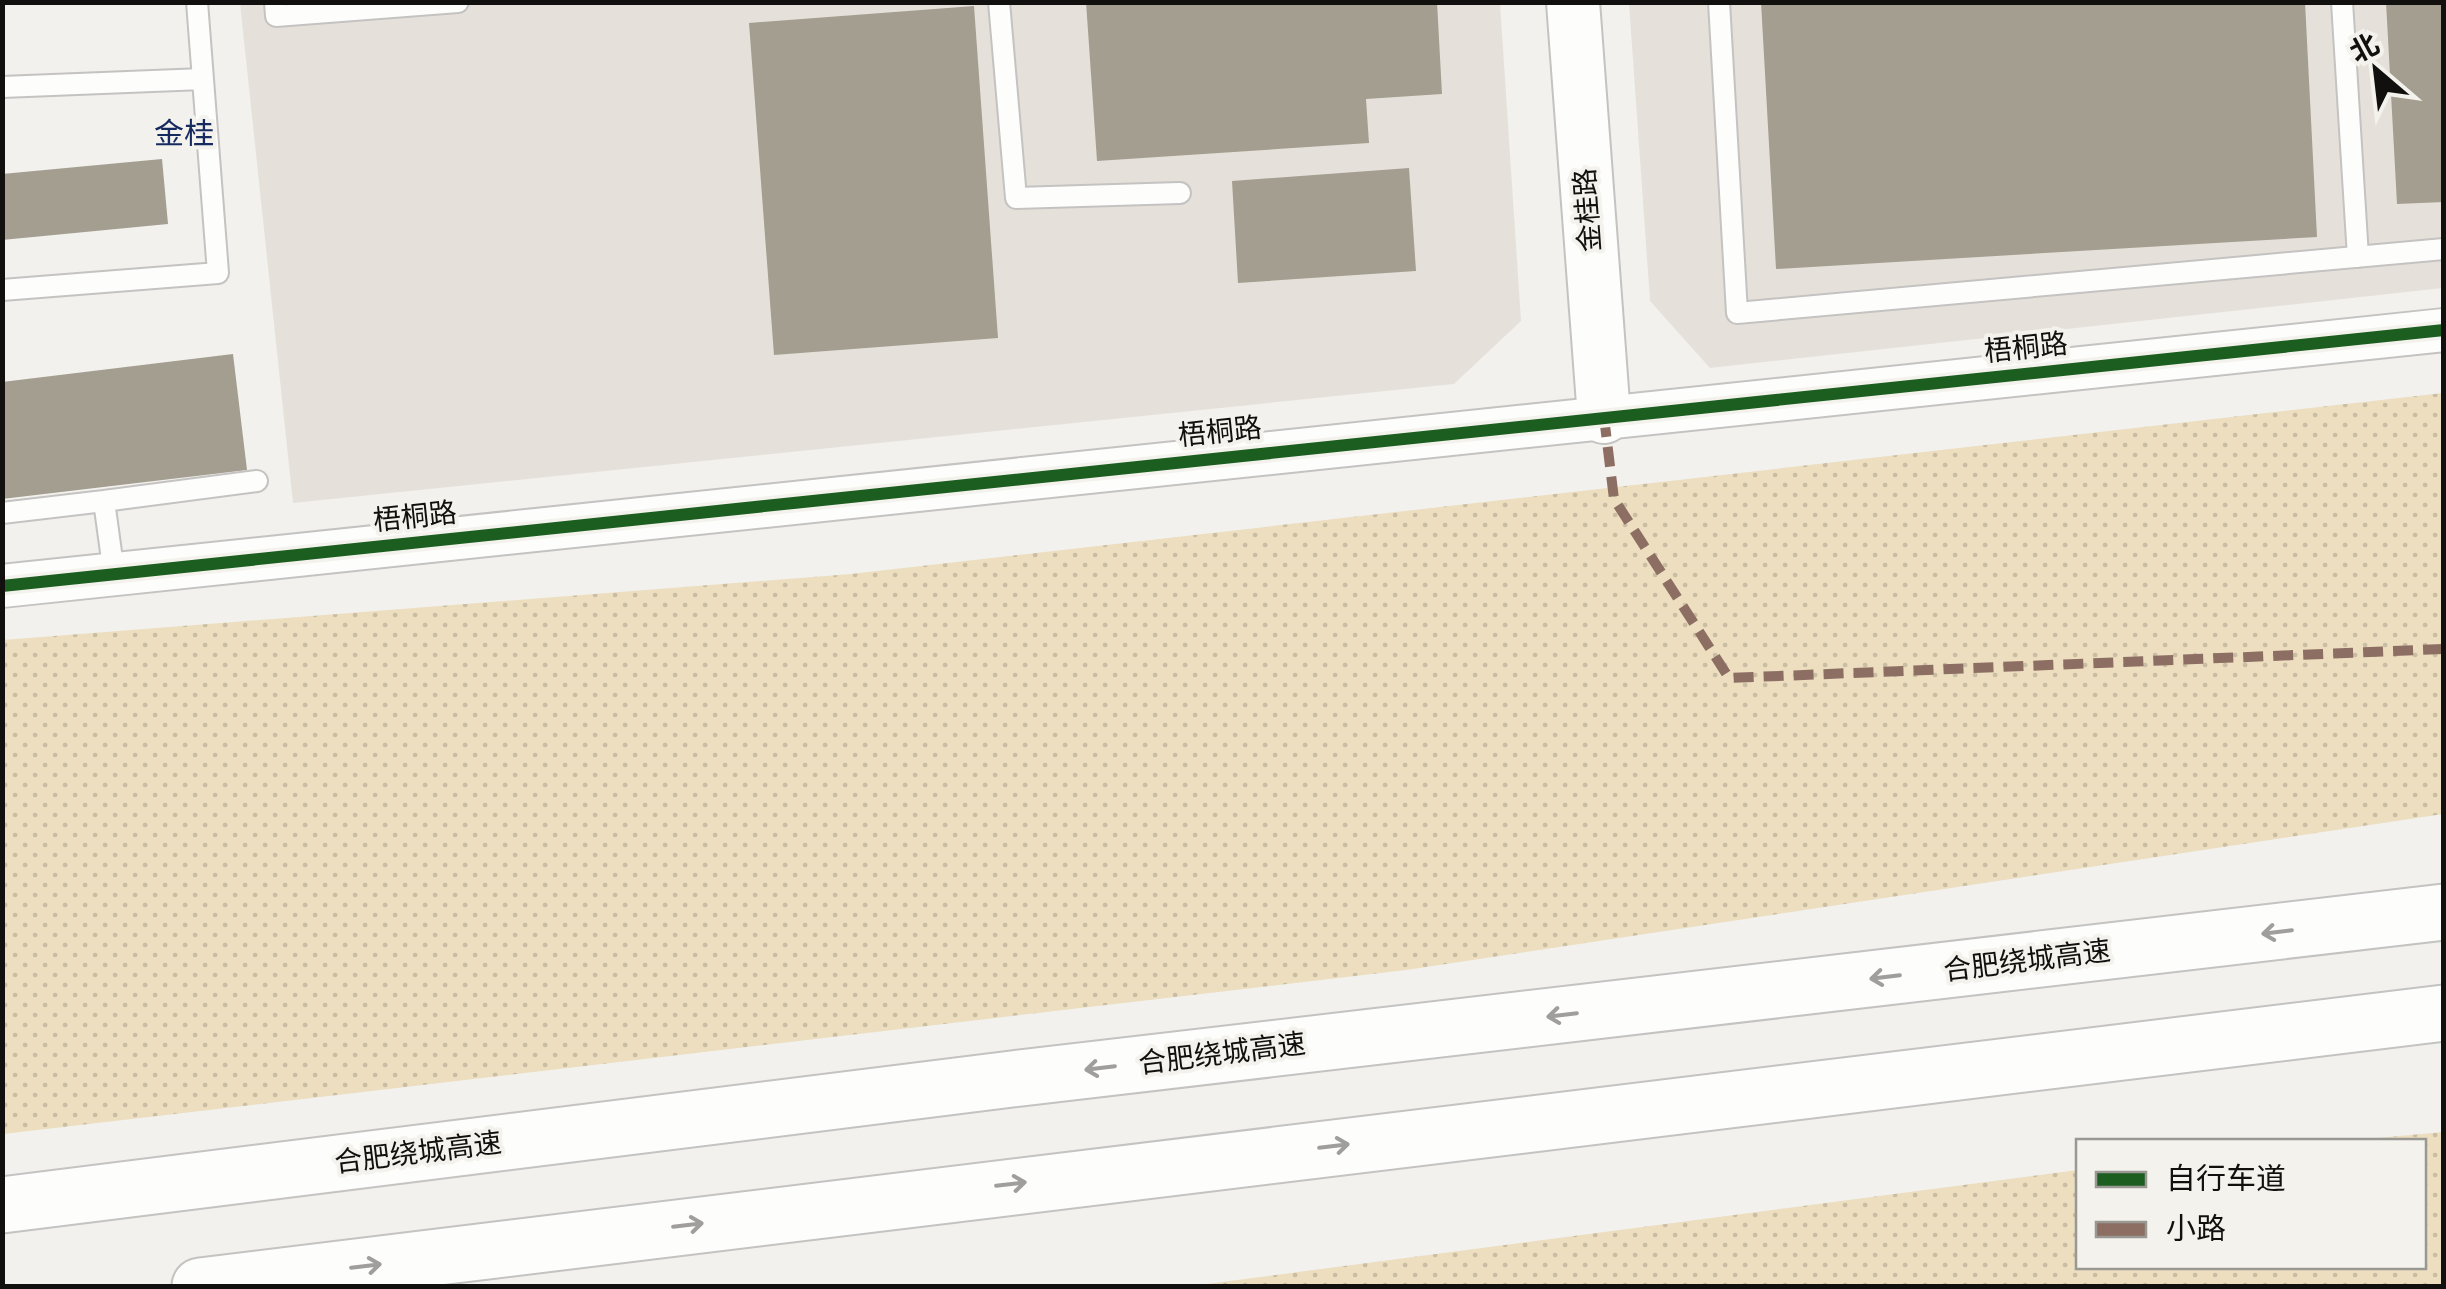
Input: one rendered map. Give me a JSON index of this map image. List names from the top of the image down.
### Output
{
  "streets": {
    "highway": ["合肥绕城高速"],
    "street": ["金桂路", "梧桐路"]
  },
  "crossings": [
    ["金桂路", "梧桐路"]
  ],
  "districts": ["金桂"],
  "legend": ["自行车道", "小路"],
  "north": "top left"
}
